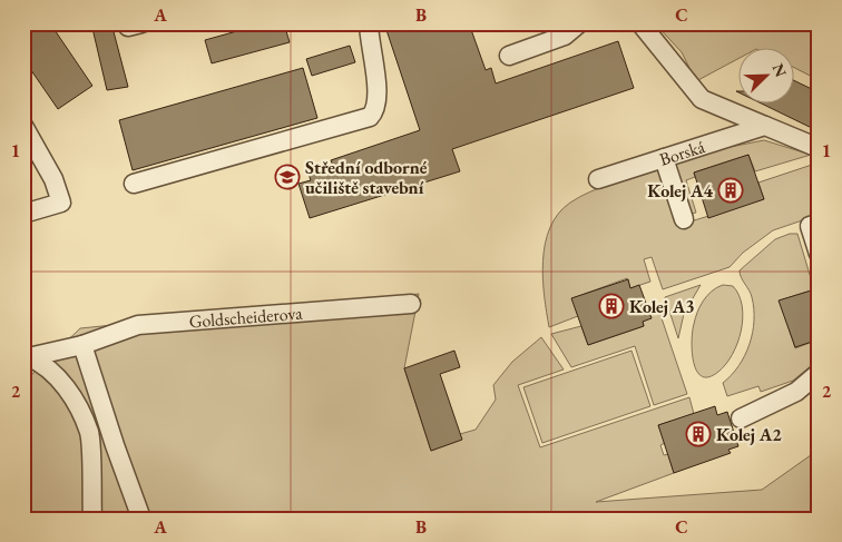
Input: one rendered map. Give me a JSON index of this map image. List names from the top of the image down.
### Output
{
  "streets": {
    "street": ["Borská", "Goldscheiderova"]
  },
  "places": {
    "school or university": ["Střední odborné učiliště stavební"],
    "building": ["Kolej A4", "Kolej A3", "Kolej A2"]
  },
  "north": "top right",
  "grid": {
    "columns": ["A", "B", "C"],
    "rows": ["1", "2"]
  }
}
